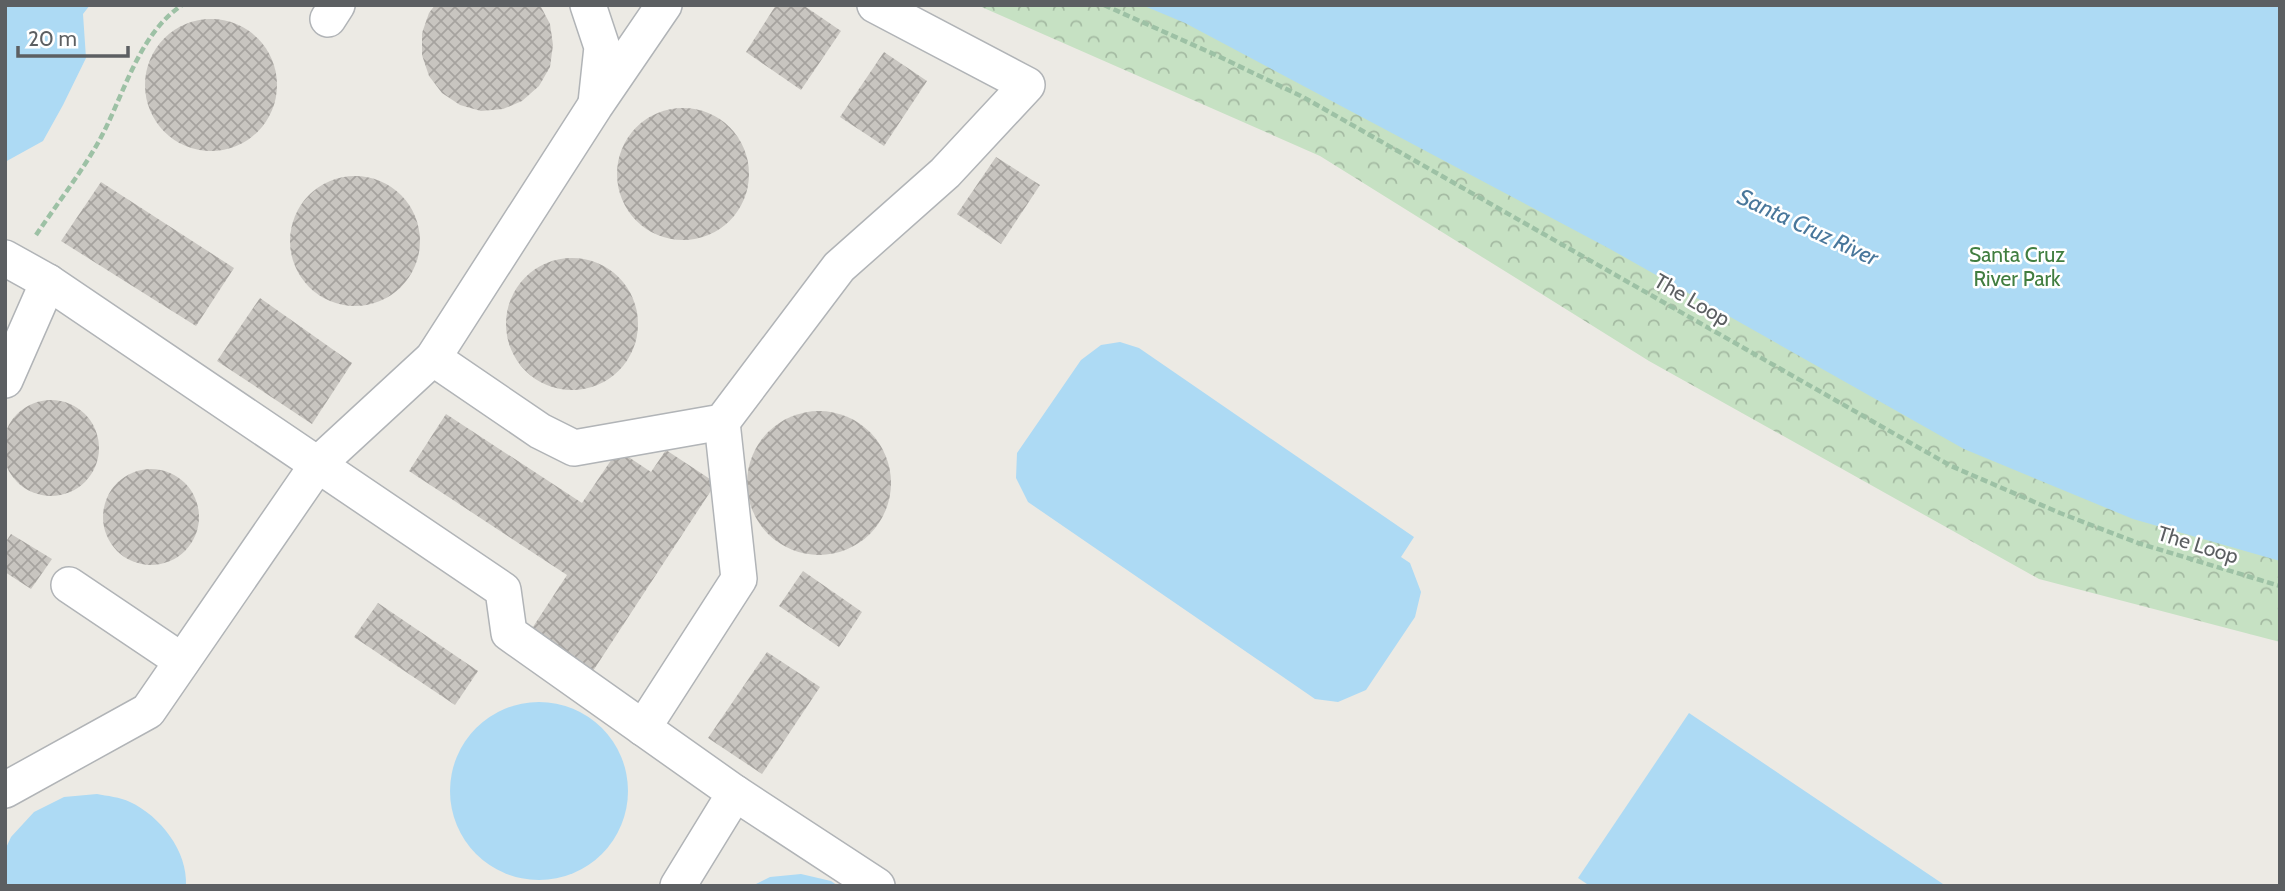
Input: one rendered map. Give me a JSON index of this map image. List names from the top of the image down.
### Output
{
  "streets": {
    "path": ["The Loop"]
  },
  "water": ["Santa Cruz River"],
  "parks": ["Santa Cruz River Park"],
  "scale_bar": "20 m"
}
